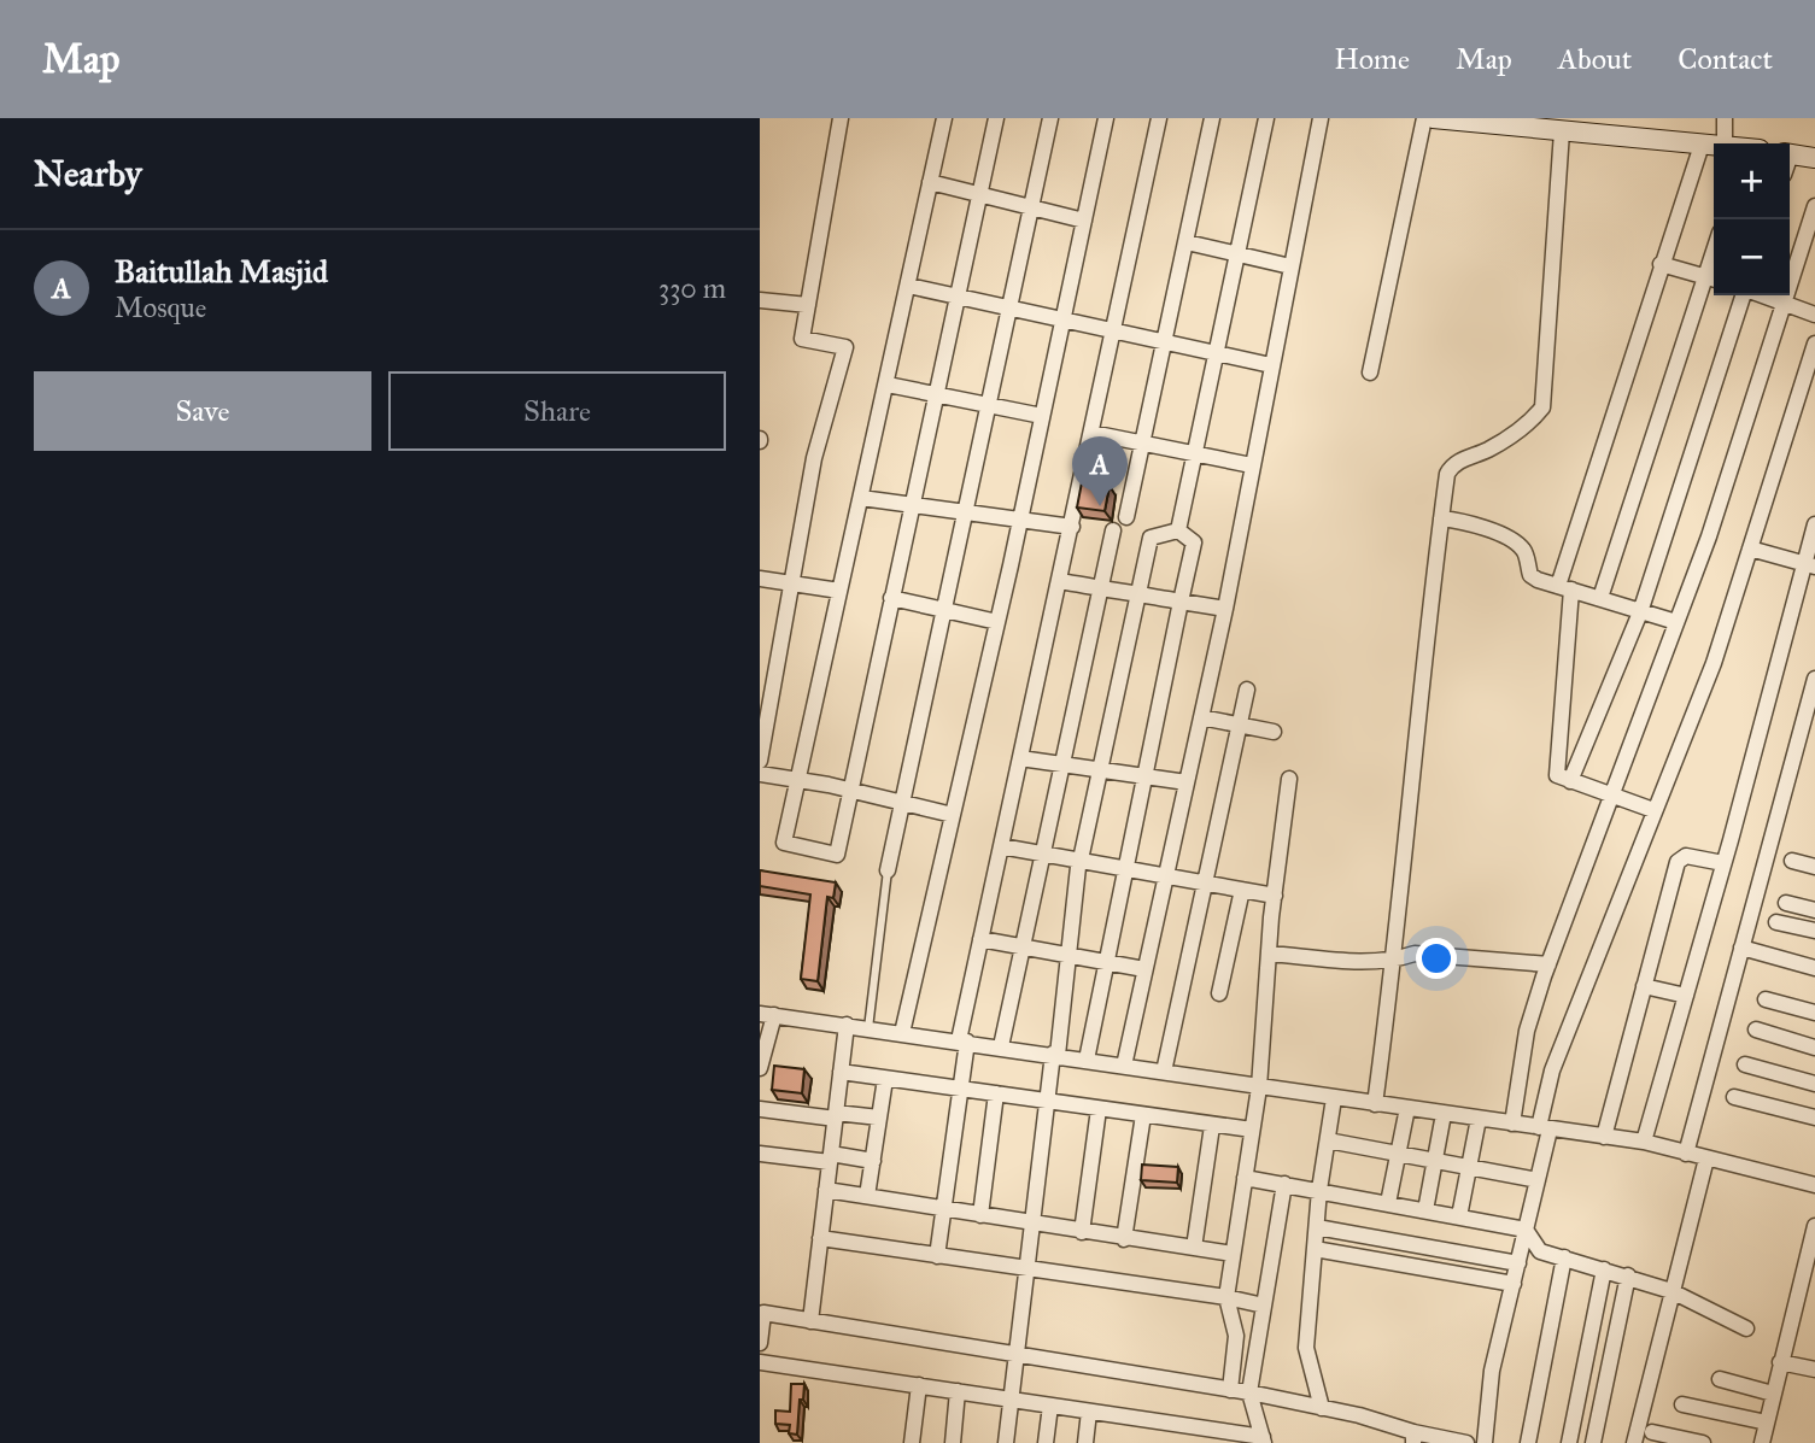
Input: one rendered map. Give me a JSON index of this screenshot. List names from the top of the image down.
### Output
{
  "page": {
    "header": "Map",
    "nav": [
      "Home",
      "Map",
      "About",
      "Contact"
    ],
    "heading": "Nearby",
    "map_buttons": ["+", "−"],
    "list": [
      {
        "mark": "A",
        "name": "Baitullah Masjid",
        "note": "Mosque",
        "value": "330 m"
      }
    ],
    "buttons": ["Save", "Share"],
    "pins": "A"
  }
}
